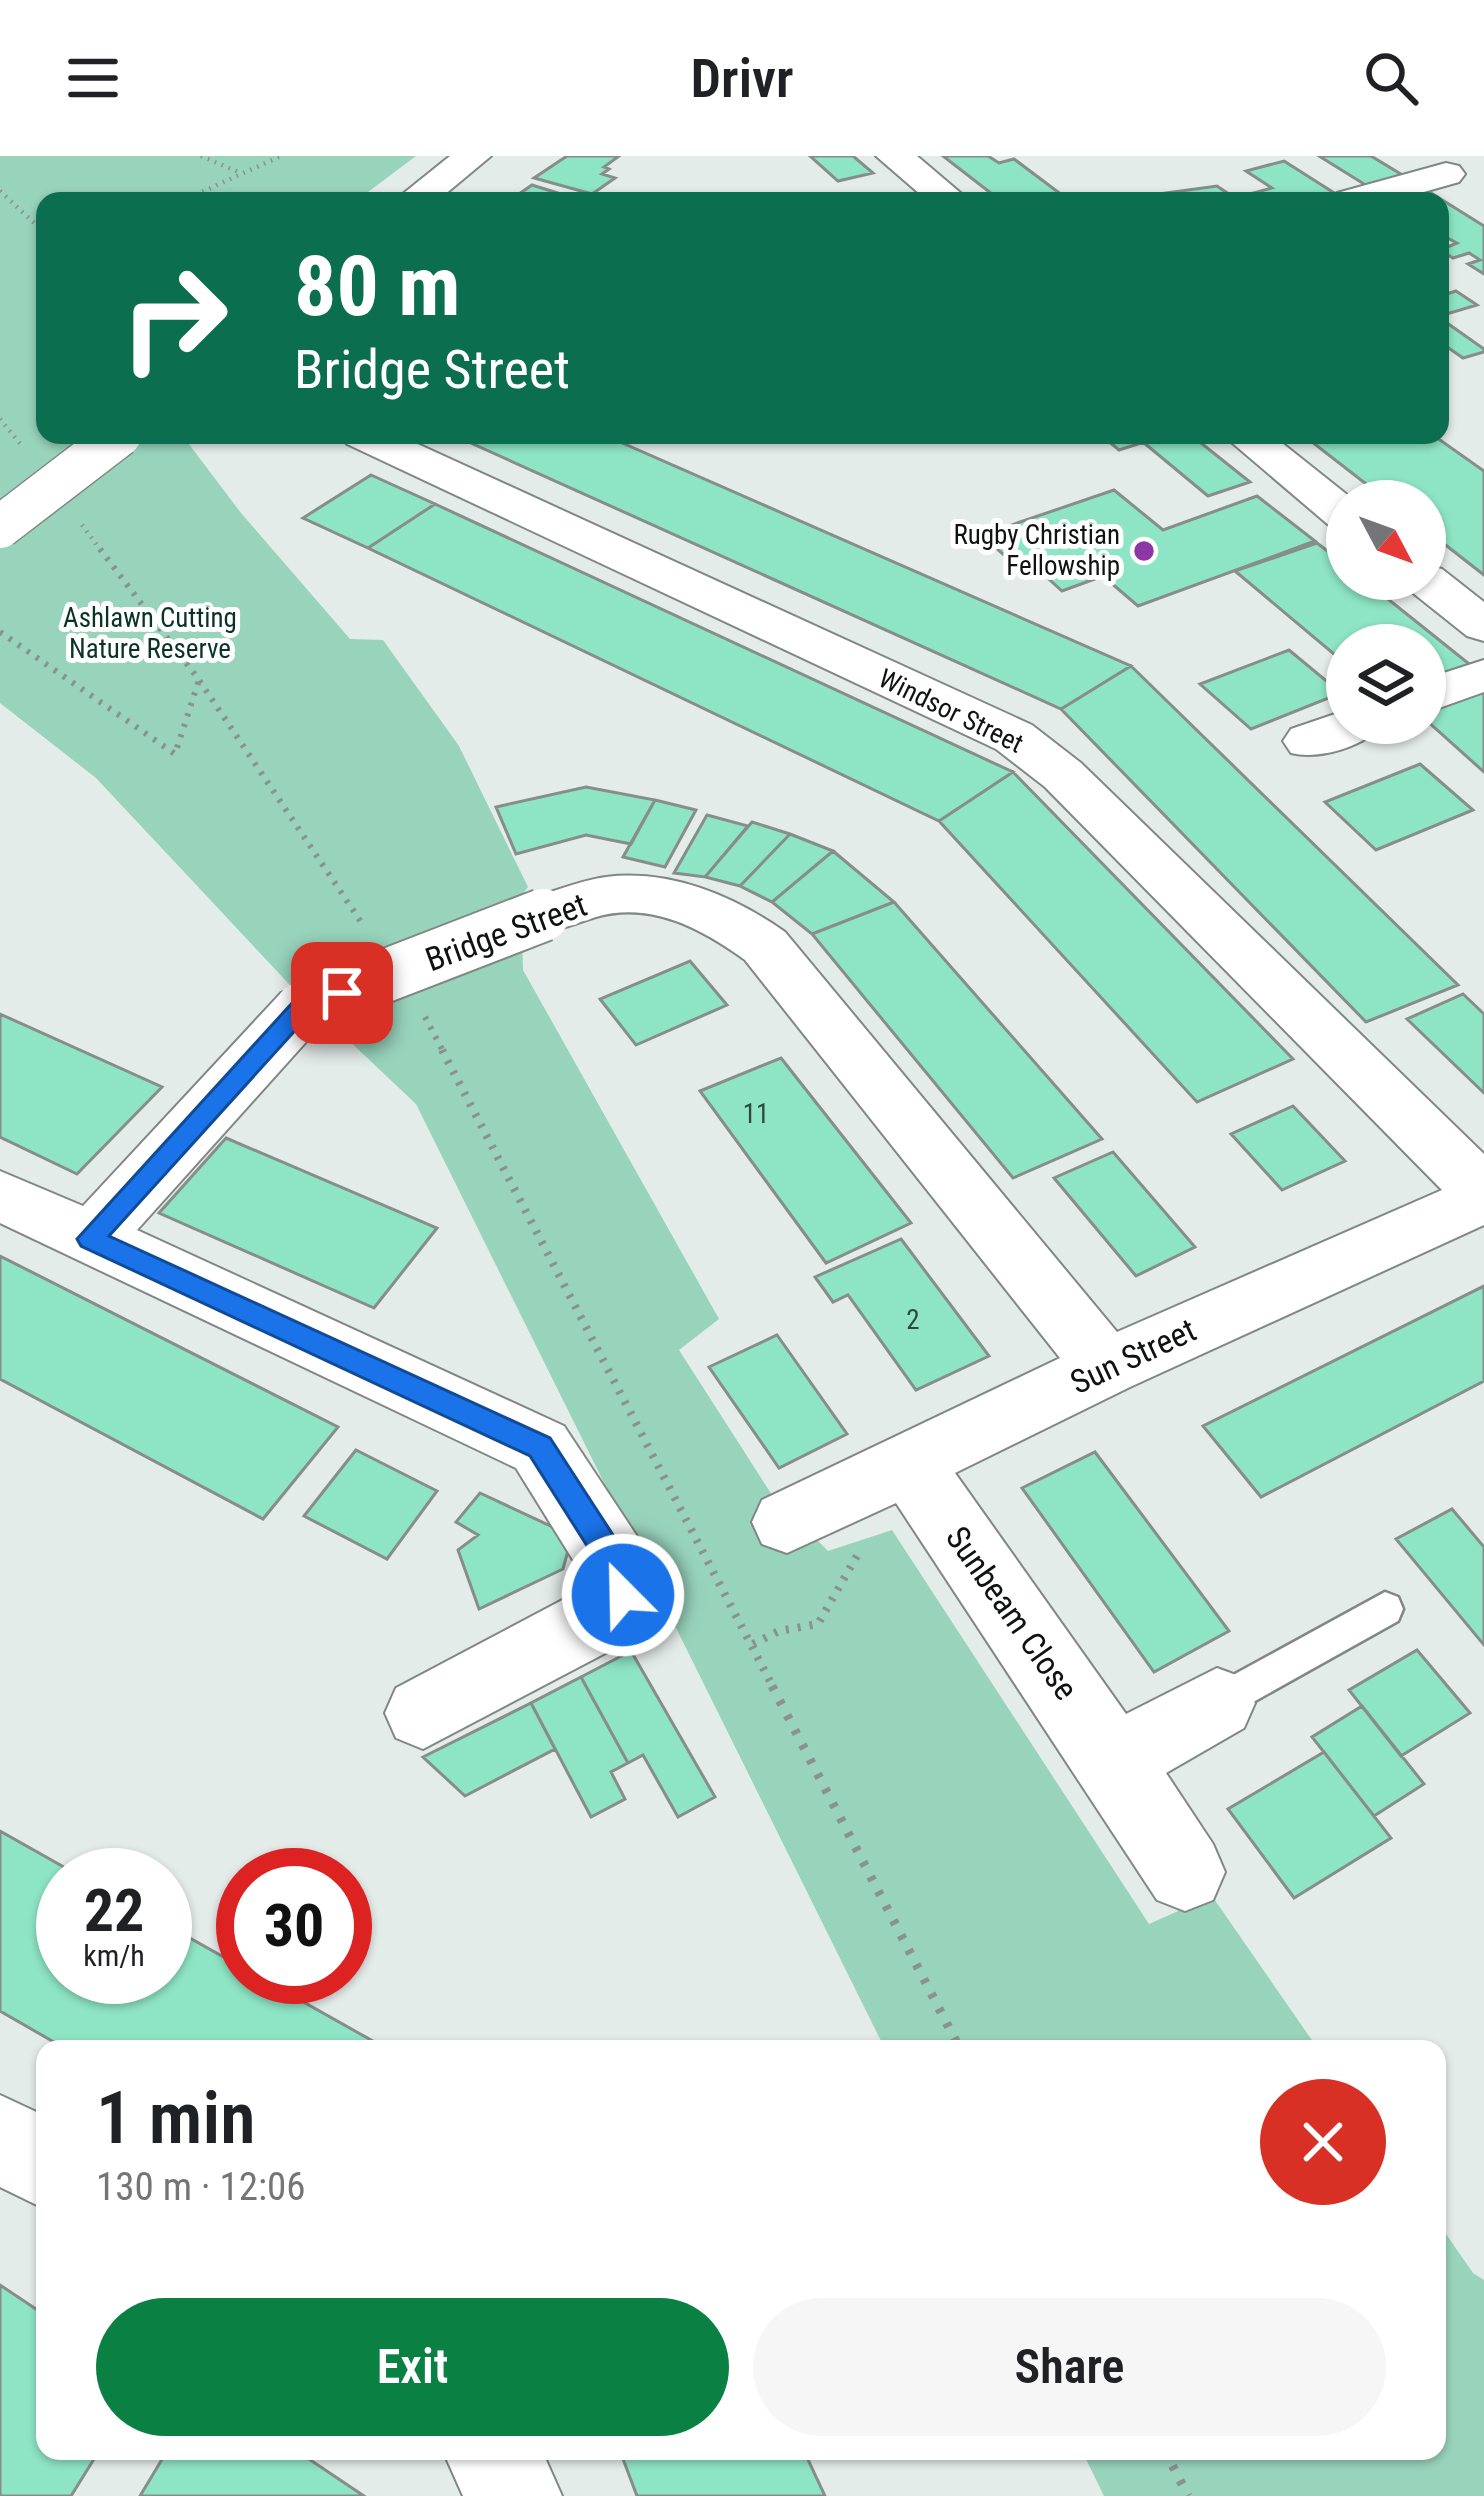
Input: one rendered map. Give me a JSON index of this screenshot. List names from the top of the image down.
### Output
{
  "streets": {
    "street": [
      "Windsor Street",
      "Bridge Street",
      "Sun Street",
      "Sunbeam Close"
    ]
  },
  "crossings": [
    ["Windsor Street", "Sun Street"],
    ["Bridge Street", "Sun Street"],
    ["Sun Street", "Sunbeam Close"]
  ],
  "parks": ["Ashlawn Cutting Nature Reserve"],
  "places": ["Rugby Christian Fellowship"],
  "house_numbers": ["11", "2"],
  "north": "bottom right",
  "page": {
    "header": "Drivr",
    "turn": ["80 m", "Bridge Street"],
    "speed": "22 km/h",
    "limit": "30",
    "heading": ["1 min", "130 m · 12:06"],
    "buttons": ["Exit", "Share"]
  }
}
